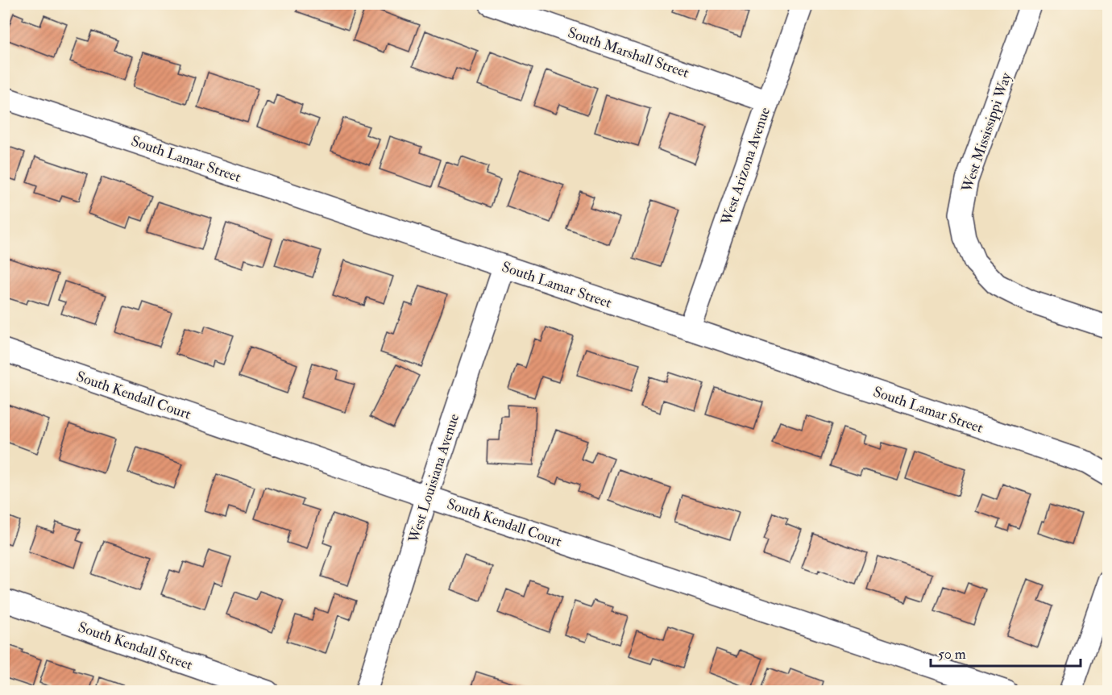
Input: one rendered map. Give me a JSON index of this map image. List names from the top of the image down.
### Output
{
  "streets": {
    "street": [
      "South Marshall Street",
      "West Mississippi Way",
      "South Lamar Street",
      "West Arizona Avenue",
      "South Kendall Court",
      "West Louisiana Avenue",
      "South Kendall Street"
    ]
  },
  "crossings": [
    ["South Marshall Street", "West Arizona Avenue"],
    ["South Lamar Street", "West Arizona Avenue"],
    ["South Lamar Street", "West Louisiana Avenue"],
    ["South Kendall Court", "West Louisiana Avenue"]
  ],
  "scale_bar": "50 m"
}
